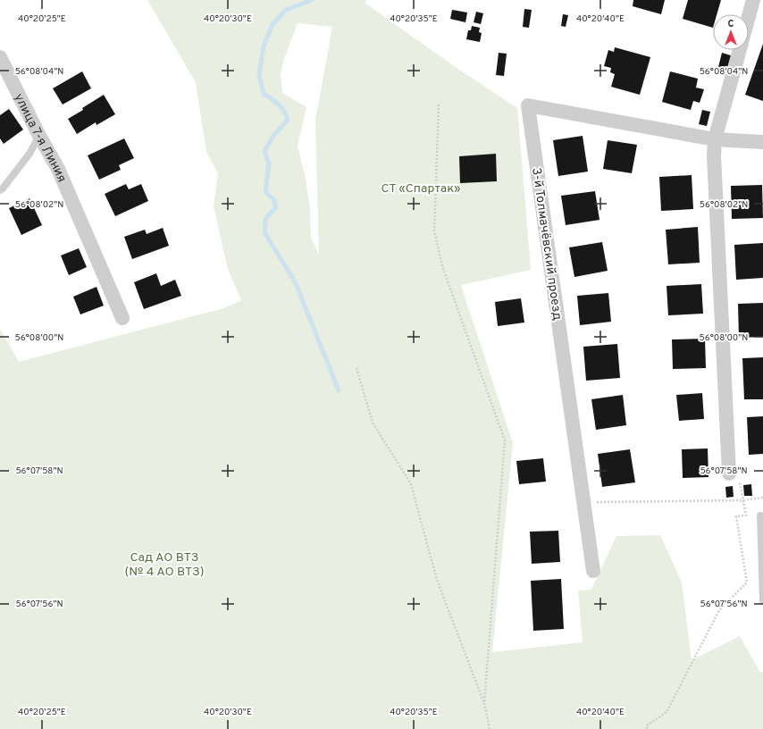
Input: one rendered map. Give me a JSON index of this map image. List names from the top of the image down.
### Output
{
  "streets": {
    "street": ["улица 7-я Линия", "3-й Толмачёвский проезд"]
  },
  "parks": ["СТ «Спартак»", "Сад АО ВТЗ (№ 4 АО ВТЗ)"],
  "north": "top",
  "coordinates": [
    "40°20'25\"E",
    "40°20'30\"E",
    "40°20'35\"E",
    "40°20'40\"E",
    "56°08'04\"N",
    "56°08'02\"N",
    "56°08'00\"N",
    "56°07'58\"N",
    "56°07'56\"N"
  ]
}
